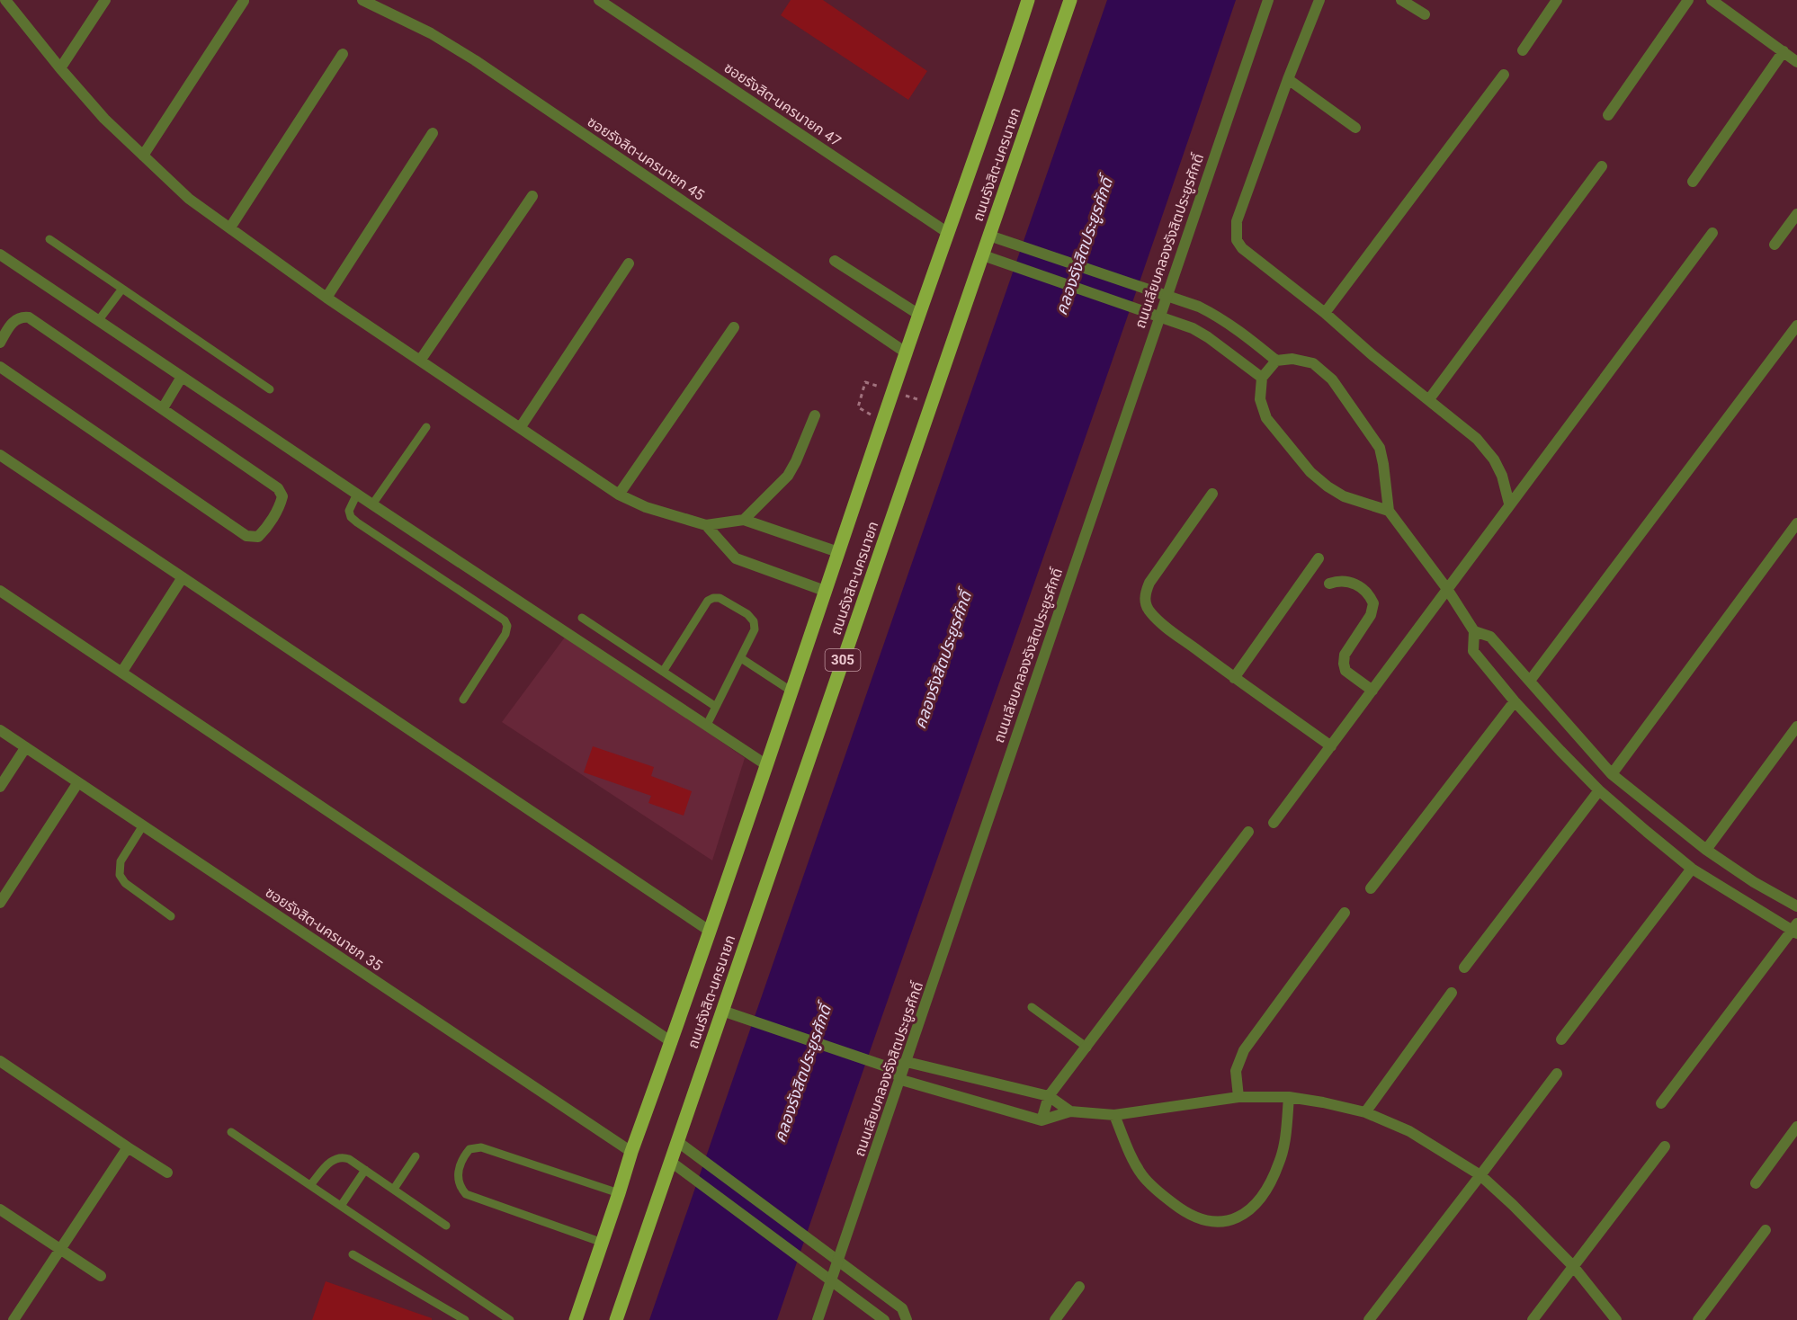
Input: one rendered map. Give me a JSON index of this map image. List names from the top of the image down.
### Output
{
  "streets": {
    "main road": ["ถนนรังสิต-นครนายก", "305"],
    "street": [
      "ซอยรังสิต-นครนายก 47",
      "ซอยรังสิต-นครนายก 45",
      "ถนนเลียบคลองรังสิตประยูรศักดิ์",
      "ซอยรังสิต-นครนายก 35"
    ]
  },
  "crossings": [
    ["ซอยรังสิต-นครนายก 47", "ถนนรังสิต-นครนายก"],
    ["ซอยรังสิต-นครนายก 45", "ถนนรังสิต-นครนายก"],
    ["ถนนรังสิต-นครนายก", "ซอยรังสิต-นครนายก 35"]
  ],
  "water": ["คลองรังสิตประยูรศักดิ์"]
}
